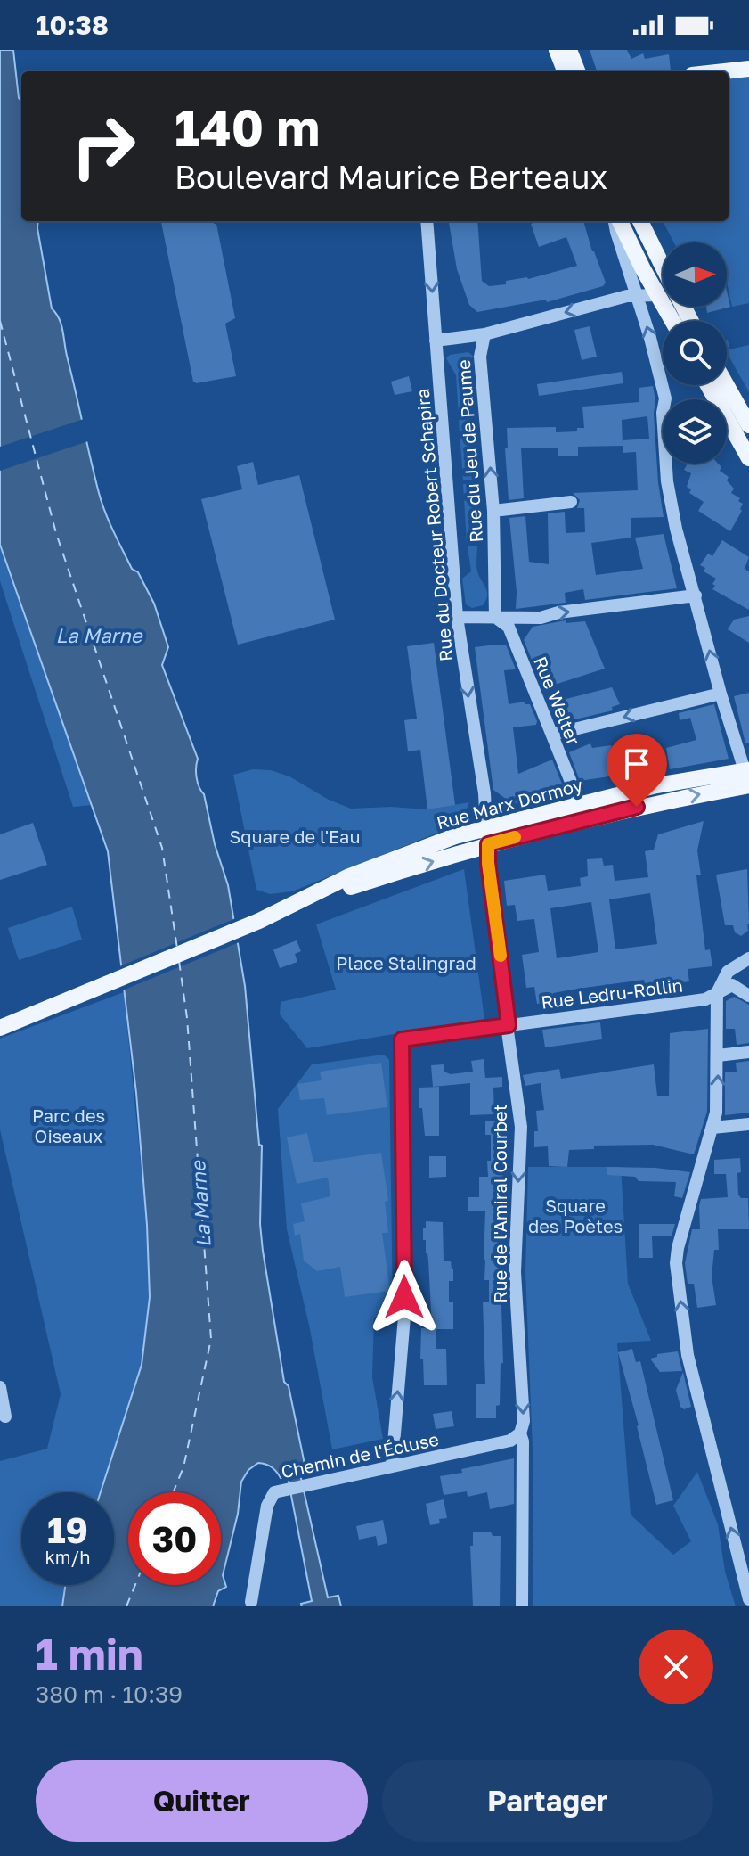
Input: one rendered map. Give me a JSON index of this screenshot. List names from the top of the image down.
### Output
{
  "streets": {
    "main road": ["Rue Marx Dormoy"],
    "street": [
      "Rue du Jeu de Paume",
      "Rue du Docteur Robert Schapira",
      "Rue Welter",
      "Rue Ledru-Rollin",
      "Rue de l'Amiral Courbet",
      "Chemin de l'Écluse"
    ]
  },
  "crossings": [
    ["Rue du Jeu de Paume", "Rue Welter"],
    ["Rue du Docteur Robert Schapira", "Rue Marx Dormoy"],
    ["Rue du Docteur Robert Schapira", "Rue de l'Amiral Courbet"],
    ["Rue Welter", "Rue Marx Dormoy"],
    ["Rue Marx Dormoy", "Rue de l'Amiral Courbet"],
    ["Rue Ledru-Rollin", "Rue de l'Amiral Courbet"],
    ["Rue Ledru-Rollin", "Chemin de l'Écluse"],
    ["Rue de l'Amiral Courbet", "Chemin de l'Écluse"]
  ],
  "one_way": [
    "Rue du Jeu de Paume",
    "Rue du Docteur Robert Schapira",
    "Rue Ledru-Rollin",
    "Rue de l'Amiral Courbet"
  ],
  "water": ["La Marne"],
  "parks": [
    "Square de l'Eau",
    "Place Stalingrad",
    "Parc des Oiseaux",
    "Square des Poètes"
  ],
  "north": "right",
  "page": {
    "status": "10:38",
    "turn": ["140 m", "Boulevard Maurice Berteaux"],
    "speed": "19 km/h",
    "limit": "30",
    "heading": ["1 min", "380 m · 10:39"],
    "buttons": ["Quitter", "Partager"]
  }
}
